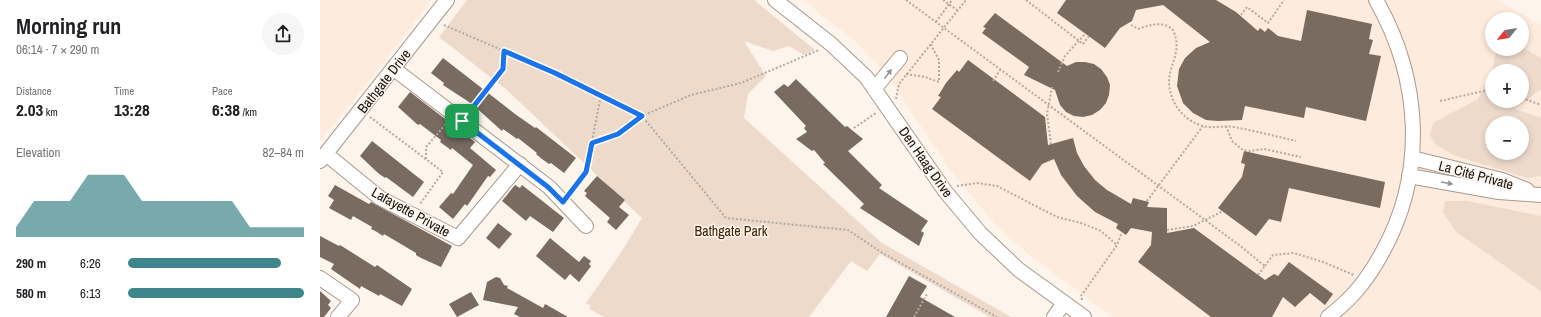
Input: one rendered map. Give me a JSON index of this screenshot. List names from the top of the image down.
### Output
{
  "streets": {
    "street": [
      "Bathgate Drive",
      "Den Haag Drive",
      "La Cité Private",
      "Lafayette Private"
    ]
  },
  "crossings": [
    ["Bathgate Drive", "Lafayette Private"]
  ],
  "parks": ["Bathgate Park"],
  "north": "bottom left",
  "page": {
    "heading": ["Morning run", "06:14 · 7 × 290 m"],
    "map_buttons": ["+", "−"],
    "stats": [
      ["Distance", "2.03 km"],
      ["Time", "13:28"],
      ["Pace", "6:38 /km"]
    ],
    "chart": ["Elevation", "82–84 m"],
    "list": [
      {
        "name": "290 m",
        "note": "6:26"
      },
      {
        "name": "580 m",
        "note": "6:13"
      }
    ]
  }
}
